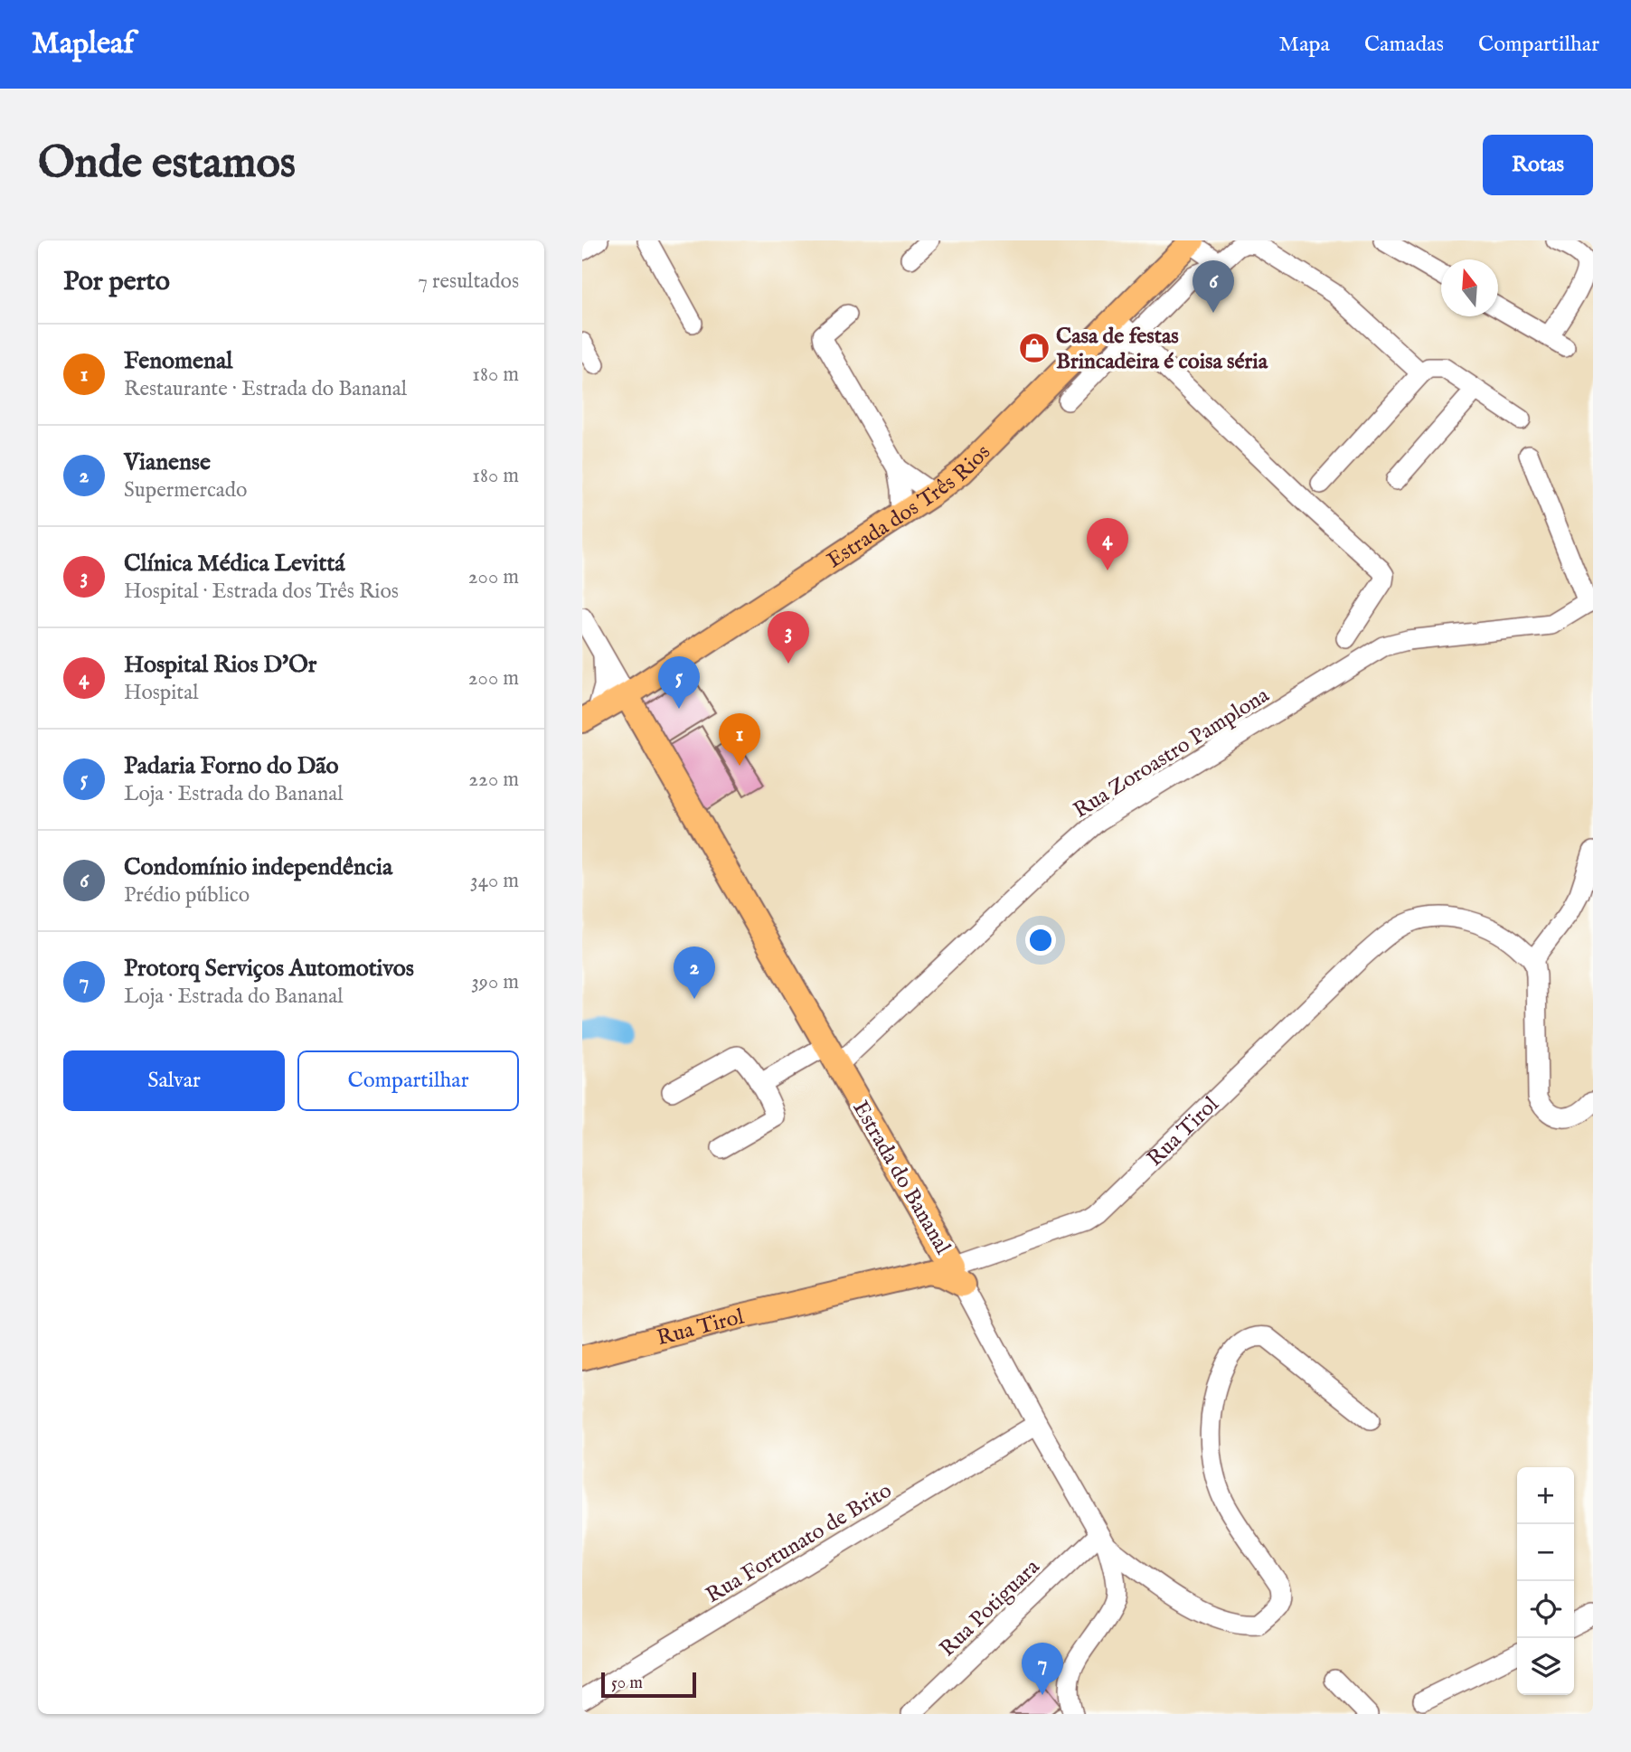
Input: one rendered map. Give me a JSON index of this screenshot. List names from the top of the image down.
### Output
{
  "streets": {
    "main road": ["Estrada dos Três Rios", "Rua Tirol", "Estrada do Bananal"],
    "street": ["Rua Zoroastro Pamplona", "Rua Fortunato de Brito", "Rua Potiguara"]
  },
  "crossings": [
    ["Estrada dos Três Rios", "Estrada do Bananal"],
    ["Rua Zoroastro Pamplona", "Estrada do Bananal"],
    ["Rua Tirol", "Estrada do Bananal"],
    ["Estrada do Bananal", "Rua Fortunato de Brito"],
    ["Estrada do Bananal", "Rua Potiguara"]
  ],
  "places": {
    "shop": ["Casa de festas Brincadeira é coisa séria"]
  },
  "scale_bar": "50 m",
  "north": "top",
  "page": {
    "header": "Mapleaf",
    "nav": ["Mapa", "Camadas", "Compartilhar"],
    "buttons": [
      "Rotas",
      ["Salvar", "Compartilhar"]
    ],
    "title": "Onde estamos",
    "heading": ["Por perto", "7 resultados"],
    "pins": [
      "6",
      "4",
      "3",
      "5",
      "1",
      "2",
      "7"
    ],
    "list": [
      {
        "mark": "1",
        "name": "Fenomenal",
        "note": "Restaurante · Estrada do Bananal",
        "value": "180 m"
      },
      {
        "mark": "2",
        "name": "Vianense",
        "note": "Supermercado",
        "value": "180 m"
      },
      {
        "mark": "3",
        "name": "Clínica Médica Levittá",
        "note": "Hospital · Estrada dos Três Rios",
        "value": "200 m"
      },
      {
        "mark": "4",
        "name": "Hospital Rios D'Or",
        "note": "Hospital",
        "value": "200 m"
      },
      {
        "mark": "5",
        "name": "Padaria Forno do Dão",
        "note": "Loja · Estrada do Bananal",
        "value": "220 m"
      },
      {
        "mark": "6",
        "name": "Condomínio independência",
        "note": "Prédio público",
        "value": "340 m"
      },
      {
        "mark": "7",
        "name": "Protorq Serviços Automotivos",
        "note": "Loja · Estrada do Bananal",
        "value": "390 m"
      }
    ],
    "map_buttons": ["+", "−"],
    "scale": "50 m"
  }
}
